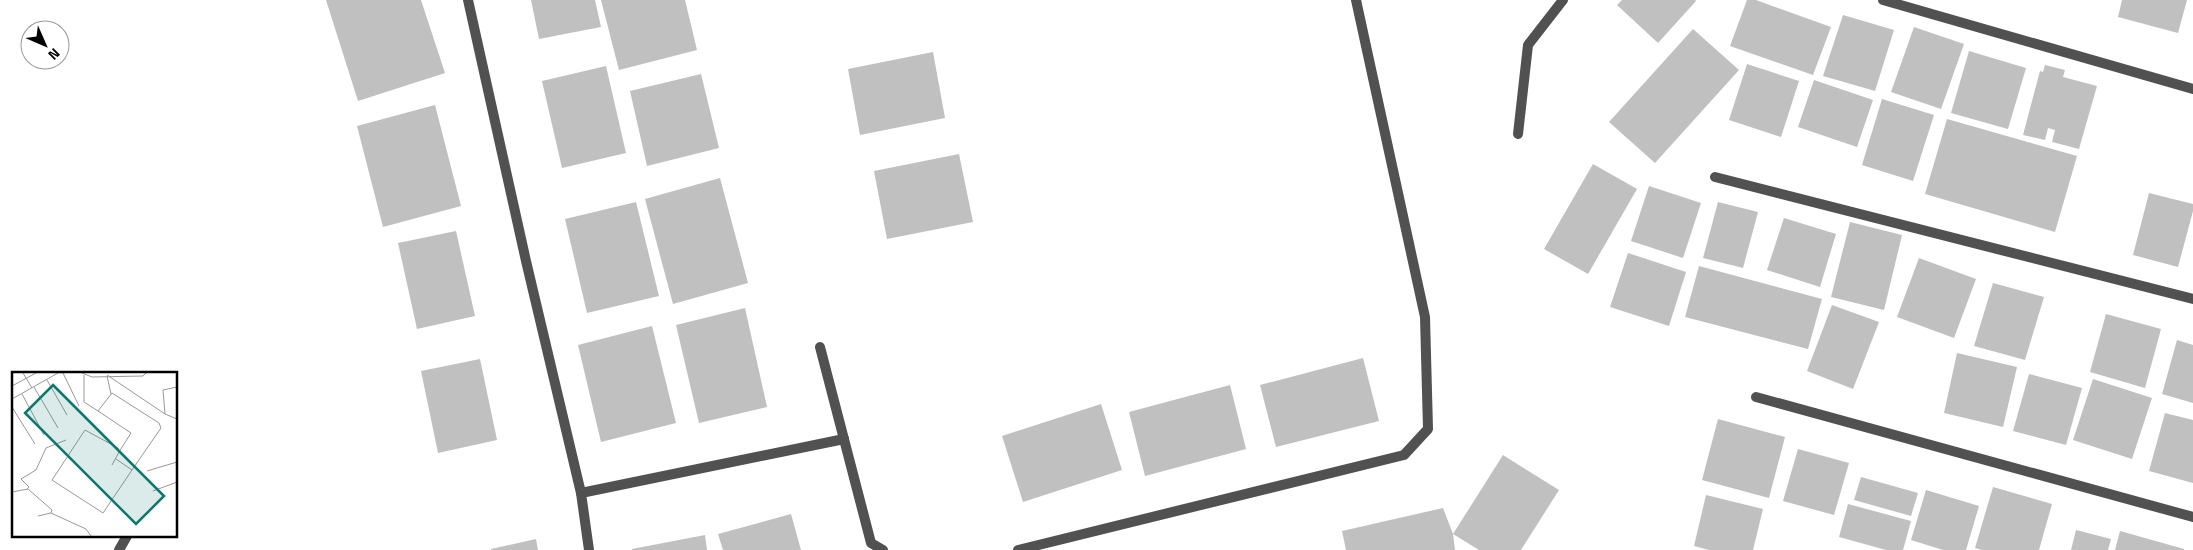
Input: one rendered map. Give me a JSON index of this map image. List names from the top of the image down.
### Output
{
  "north": "bottom right"
}
